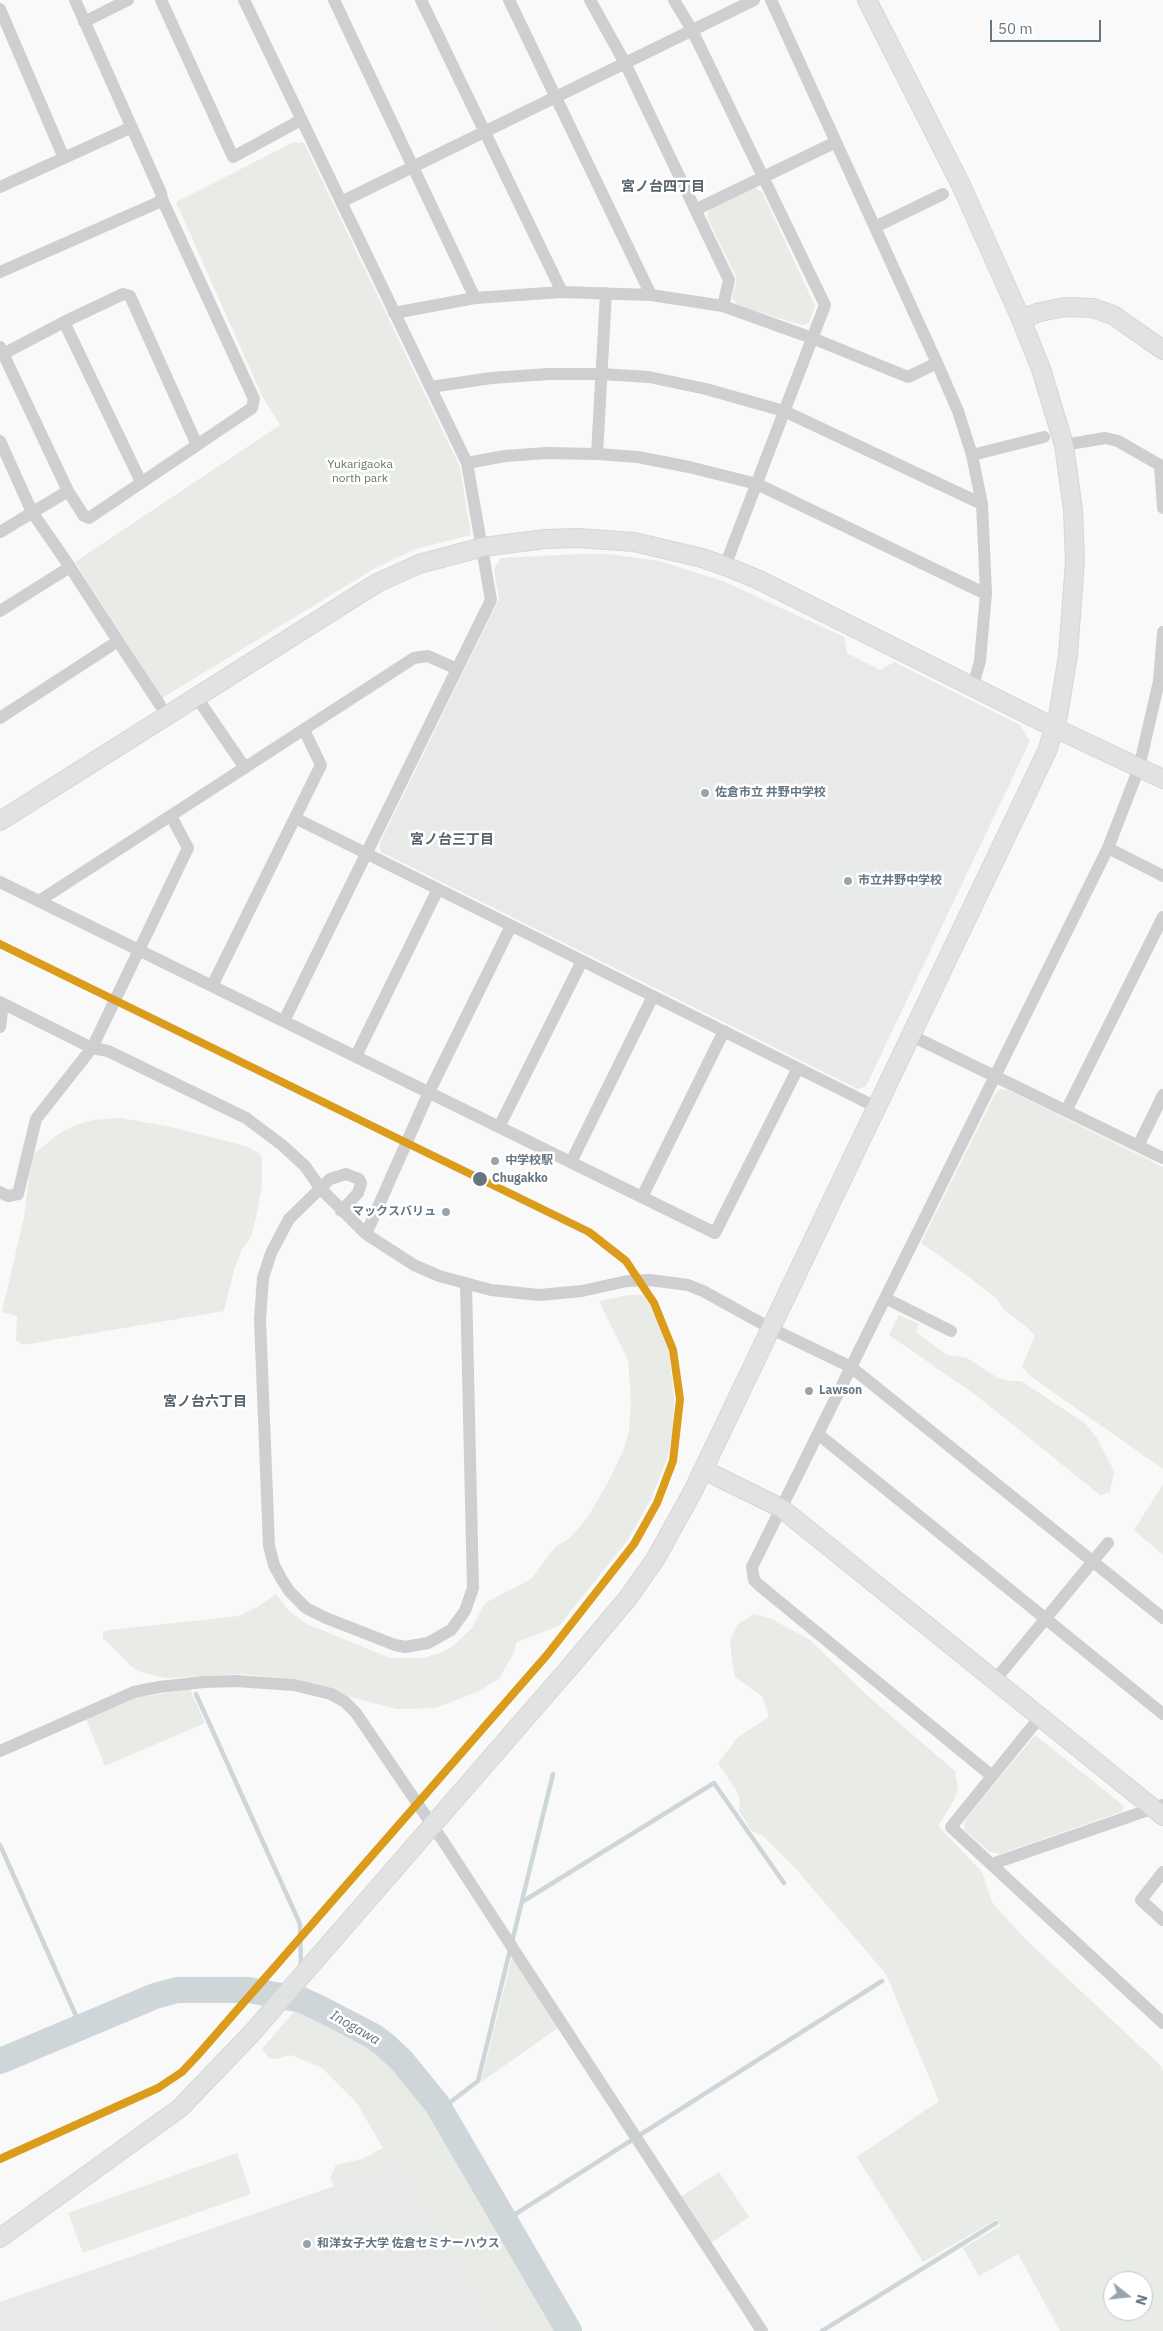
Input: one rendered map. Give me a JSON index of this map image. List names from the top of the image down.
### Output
{
  "districts": ["宮ノ台四丁目", "宮ノ台三丁目", "宮ノ台六丁目"],
  "water": ["Inogawa"],
  "parks": ["Yukarigaoka north park"],
  "places": [
    "佐倉市立 井野中学校",
    "市立井野中学校",
    "中学校駅",
    "Chugakko",
    "マックスバリュ",
    "Lawson",
    "和洋女子大学 佐倉セミナーハウス"
  ],
  "scale_bar": "50 m",
  "north": "right"
}
